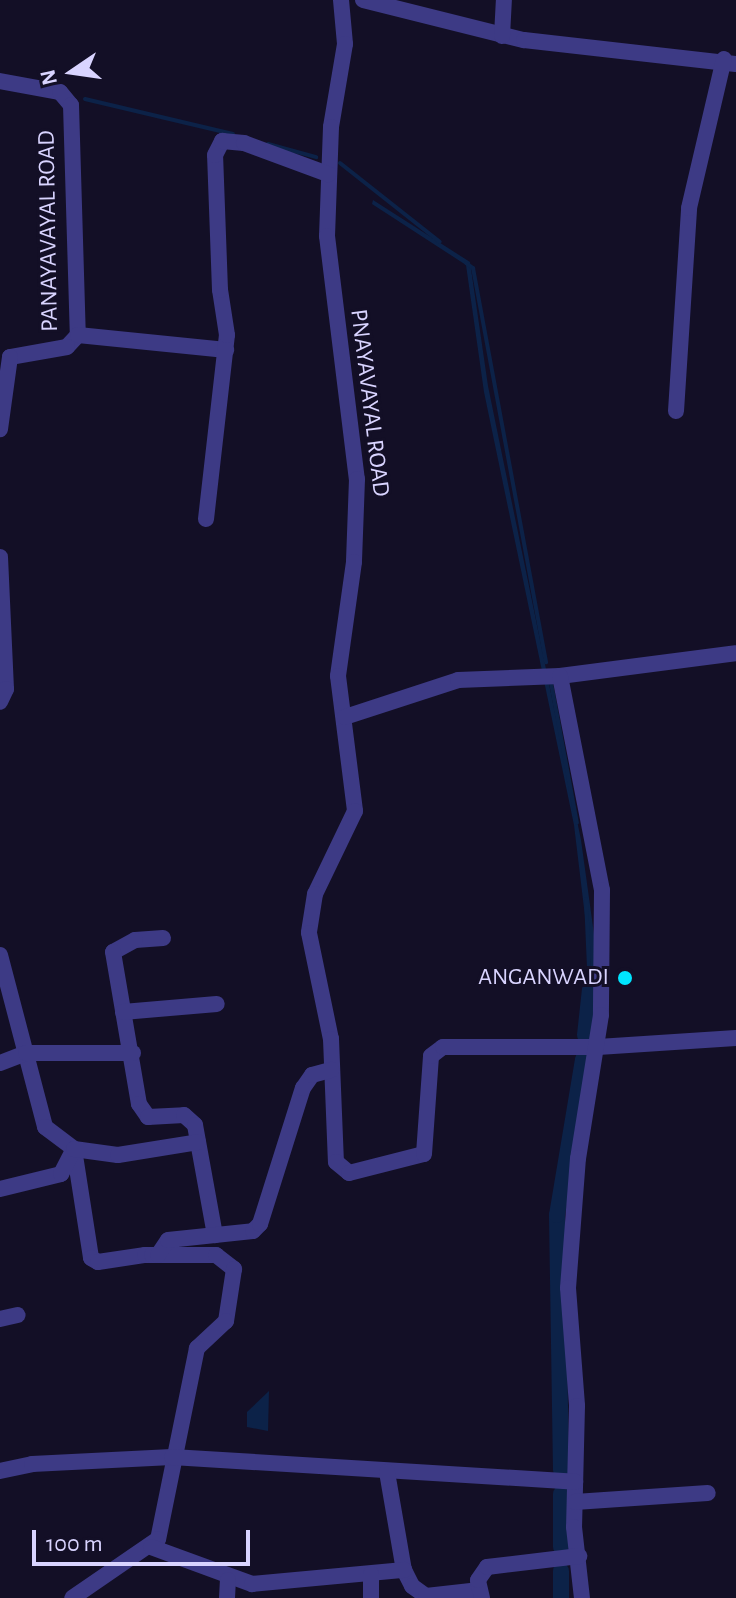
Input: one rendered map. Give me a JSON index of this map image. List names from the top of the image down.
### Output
{
  "streets": {
    "street": ["PANAYAVAYAL ROAD", "PNAYAVAYAL ROAD"]
  },
  "places": ["ANGANWADI"],
  "scale_bar": "100 m",
  "north": "left"
}
